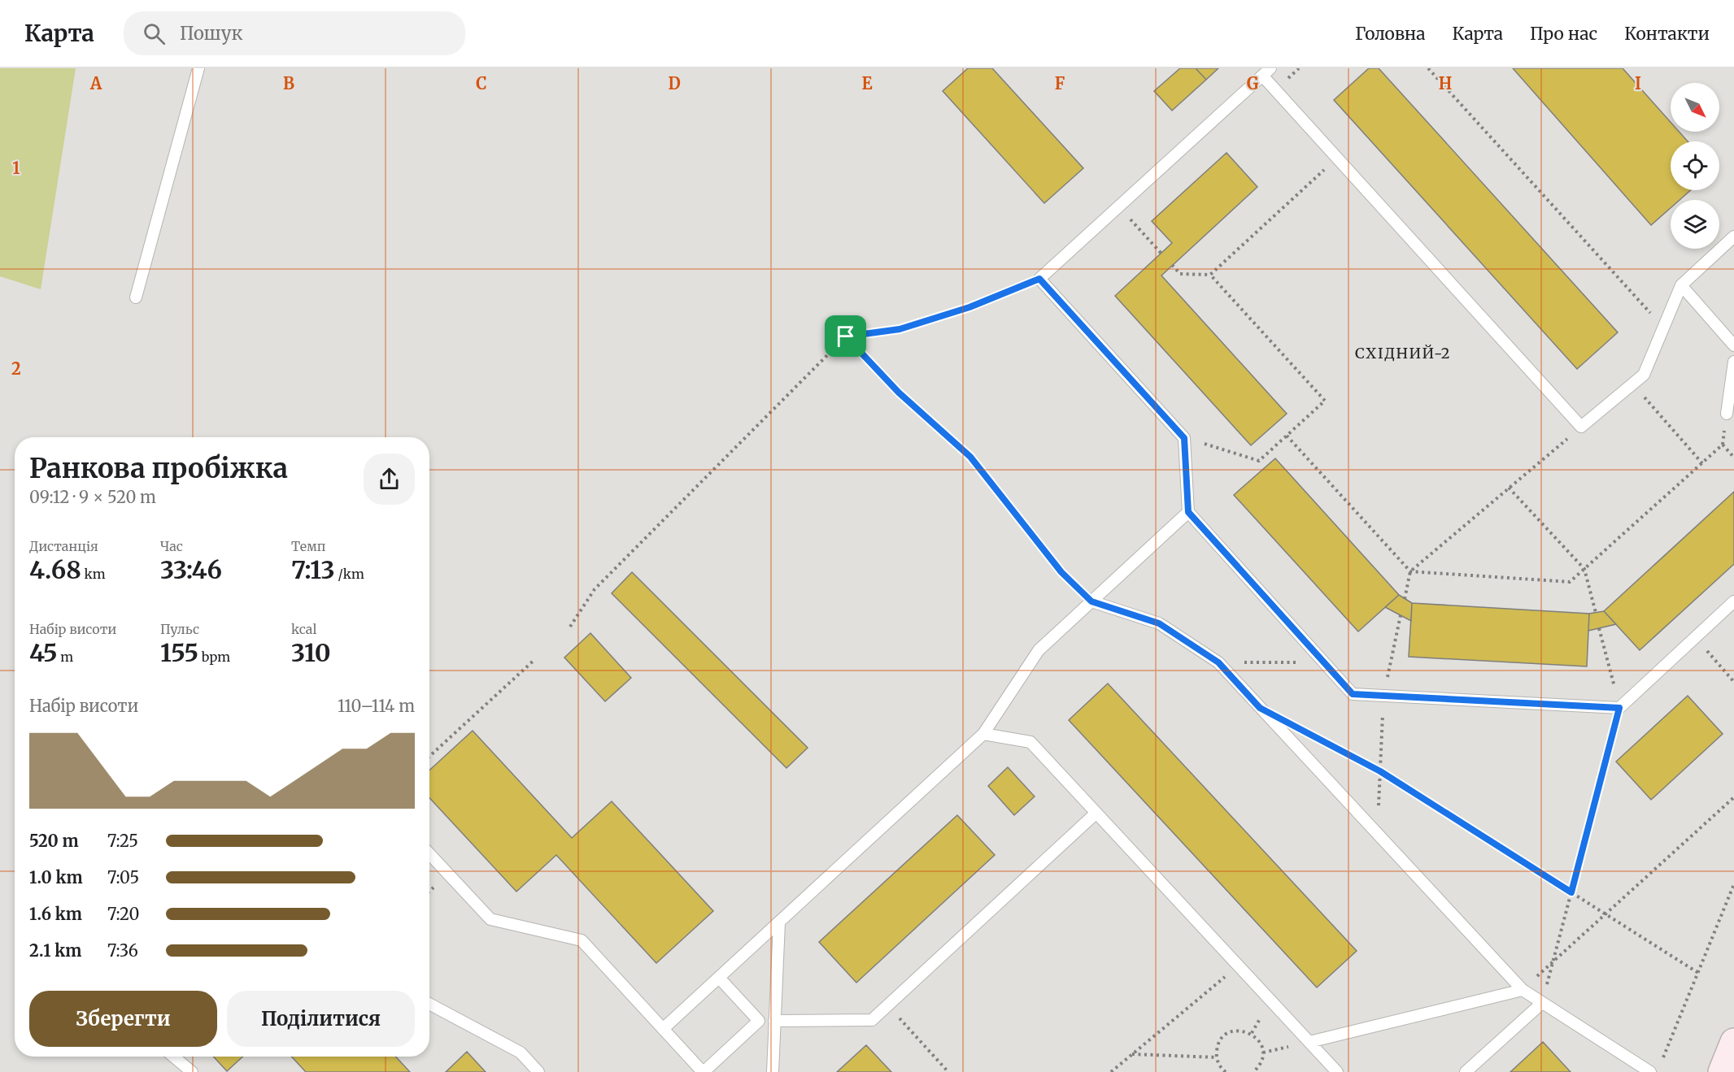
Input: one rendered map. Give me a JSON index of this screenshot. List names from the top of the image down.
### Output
{
  "districts": ["СХІДНИЙ-2"],
  "north": "bottom right",
  "page": {
    "header": "Карта",
    "search": "Пошук",
    "nav": [
      "Головна",
      "Карта",
      "Про нас",
      "Контакти"
    ],
    "heading": ["Ранкова пробіжка", "09:12 · 9 × 520 m"],
    "stats": [
      ["Дистанція", "4.68 km"],
      ["Час", "33:46"],
      ["Темп", "7:13 /km"],
      ["Набір висоти", "45 m"],
      ["Пульс", "155 bpm"],
      ["kcal", "310"]
    ],
    "chart": ["Набір висоти", "110–114 m"],
    "list": [
      {
        "name": "520 m",
        "note": "7:25"
      },
      {
        "name": "1.0 km",
        "note": "7:05"
      },
      {
        "name": "1.6 km",
        "note": "7:20"
      },
      {
        "name": "2.1 km",
        "note": "7:36"
      }
    ],
    "buttons": ["Зберегти", "Поділитися"]
  },
  "grid": {
    "columns": [
      "A",
      "B",
      "C",
      "D",
      "E",
      "F",
      "G",
      "H",
      "I"
    ],
    "rows": ["1", "2"]
  }
}
